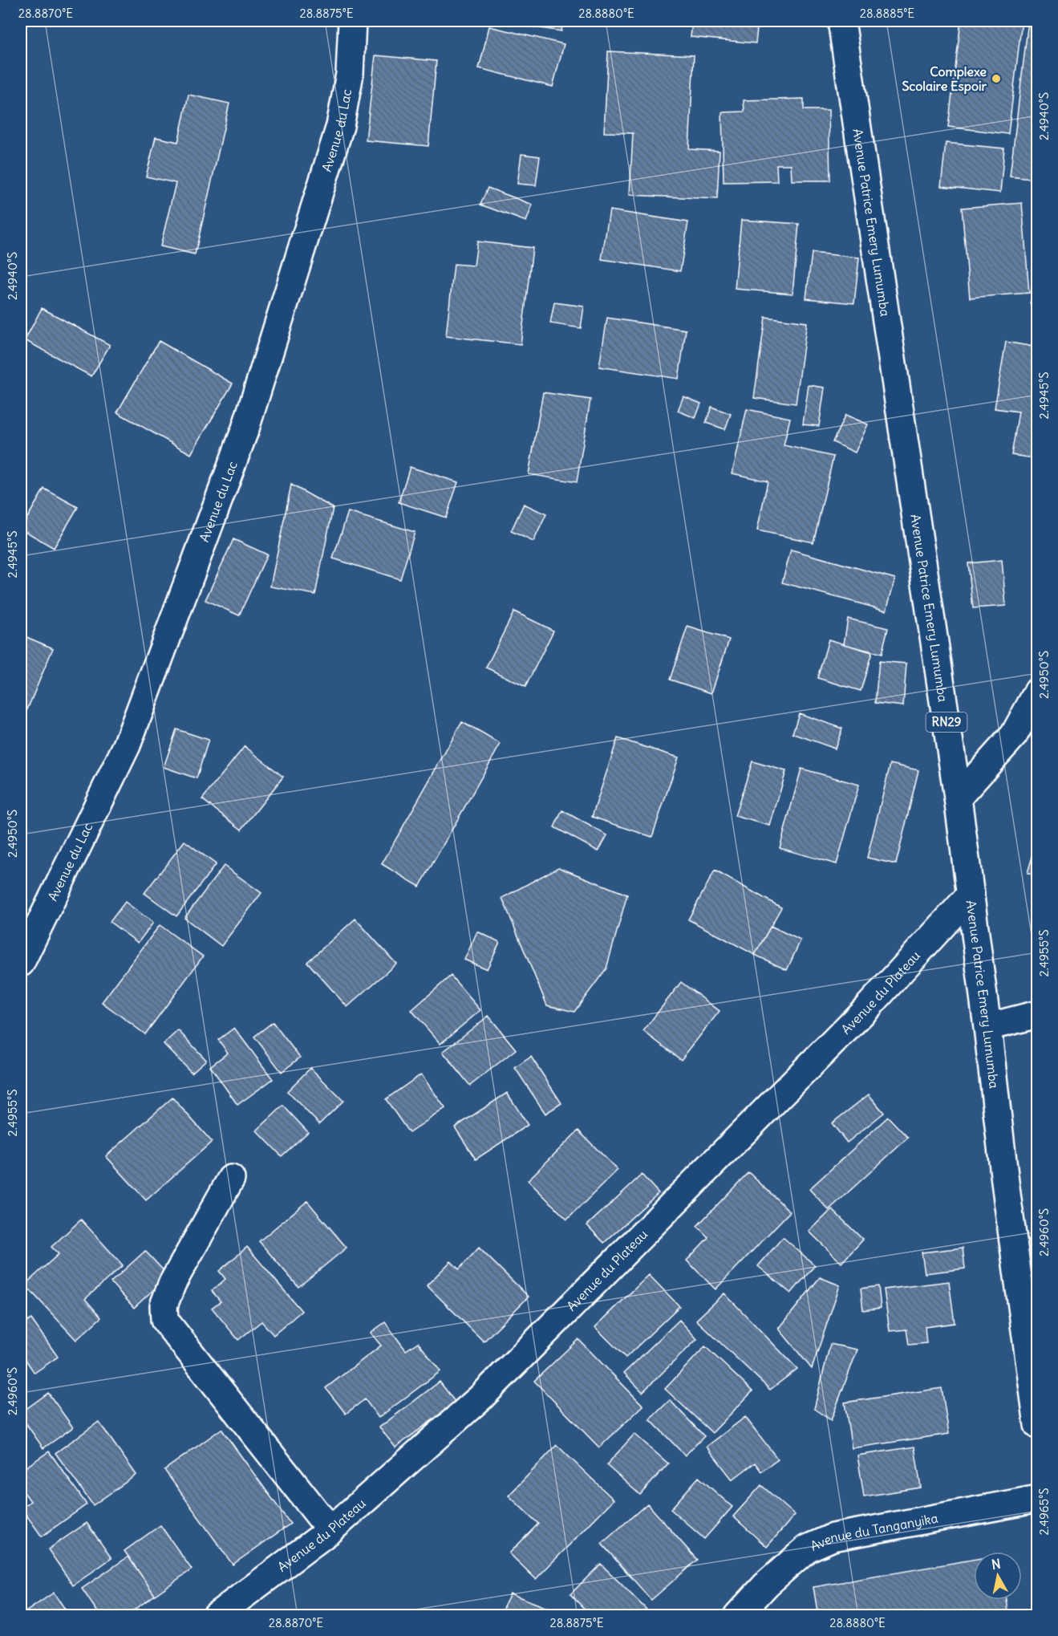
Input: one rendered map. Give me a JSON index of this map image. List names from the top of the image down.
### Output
{
  "streets": {
    "street": [
      "Avenue du Lac",
      "Avenue Patrice Emery Lumumba",
      "RN29",
      "Avenue du Plateau",
      "Avenue du Tanganyika"
    ]
  },
  "crossings": [
    ["Avenue Patrice Emery Lumumba", "Avenue du Plateau"]
  ],
  "places": ["Complexe Scolaire Espoir"],
  "north": "top",
  "coordinates": [
    "28.8870°E",
    "28.8875°E",
    "28.8880°E",
    "28.8885°E",
    "2.4940°S",
    "2.4945°S",
    "2.4950°S",
    "2.4955°S",
    "2.4960°S",
    "2.4965°S"
  ]
}
